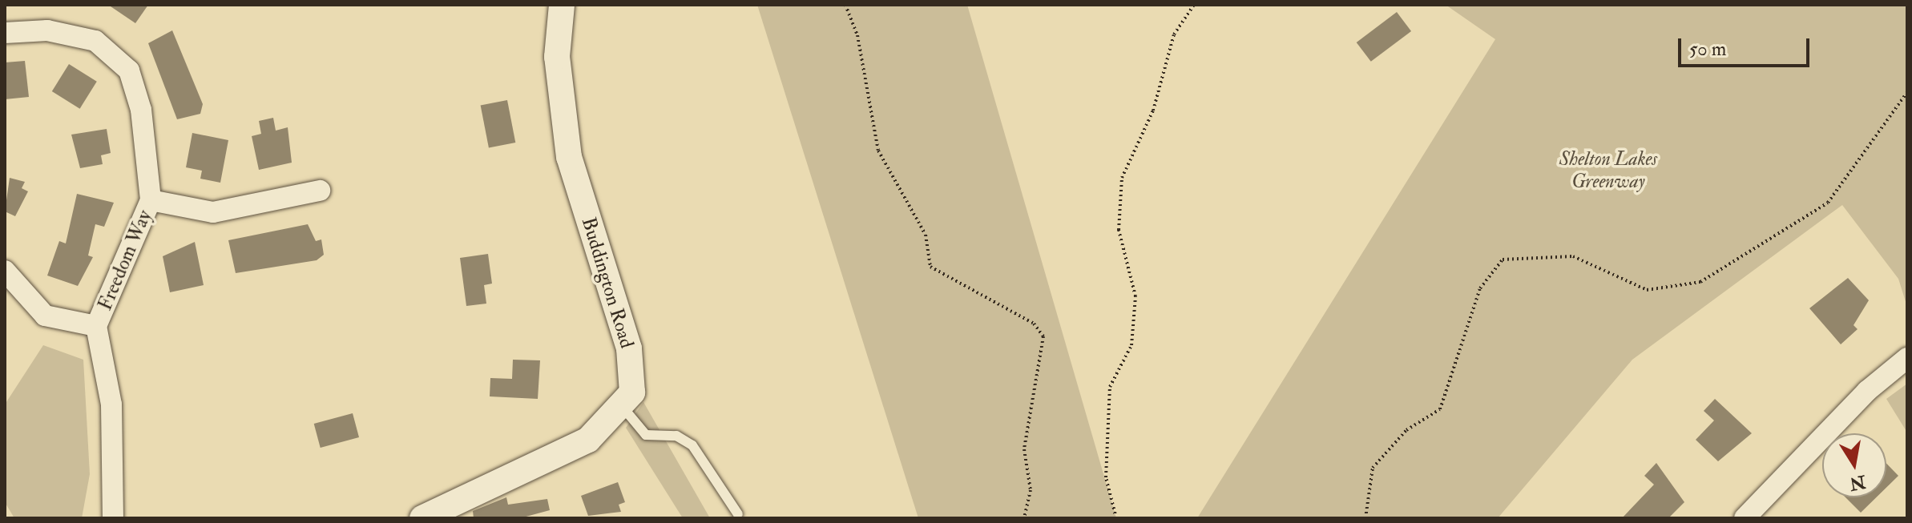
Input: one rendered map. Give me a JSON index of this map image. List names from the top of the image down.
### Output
{
  "streets": {
    "street": ["Freedom Way", "Buddington Road"]
  },
  "parks": ["Shelton Lakes Greenway"],
  "scale_bar": "50 m",
  "north": "bottom"
}
